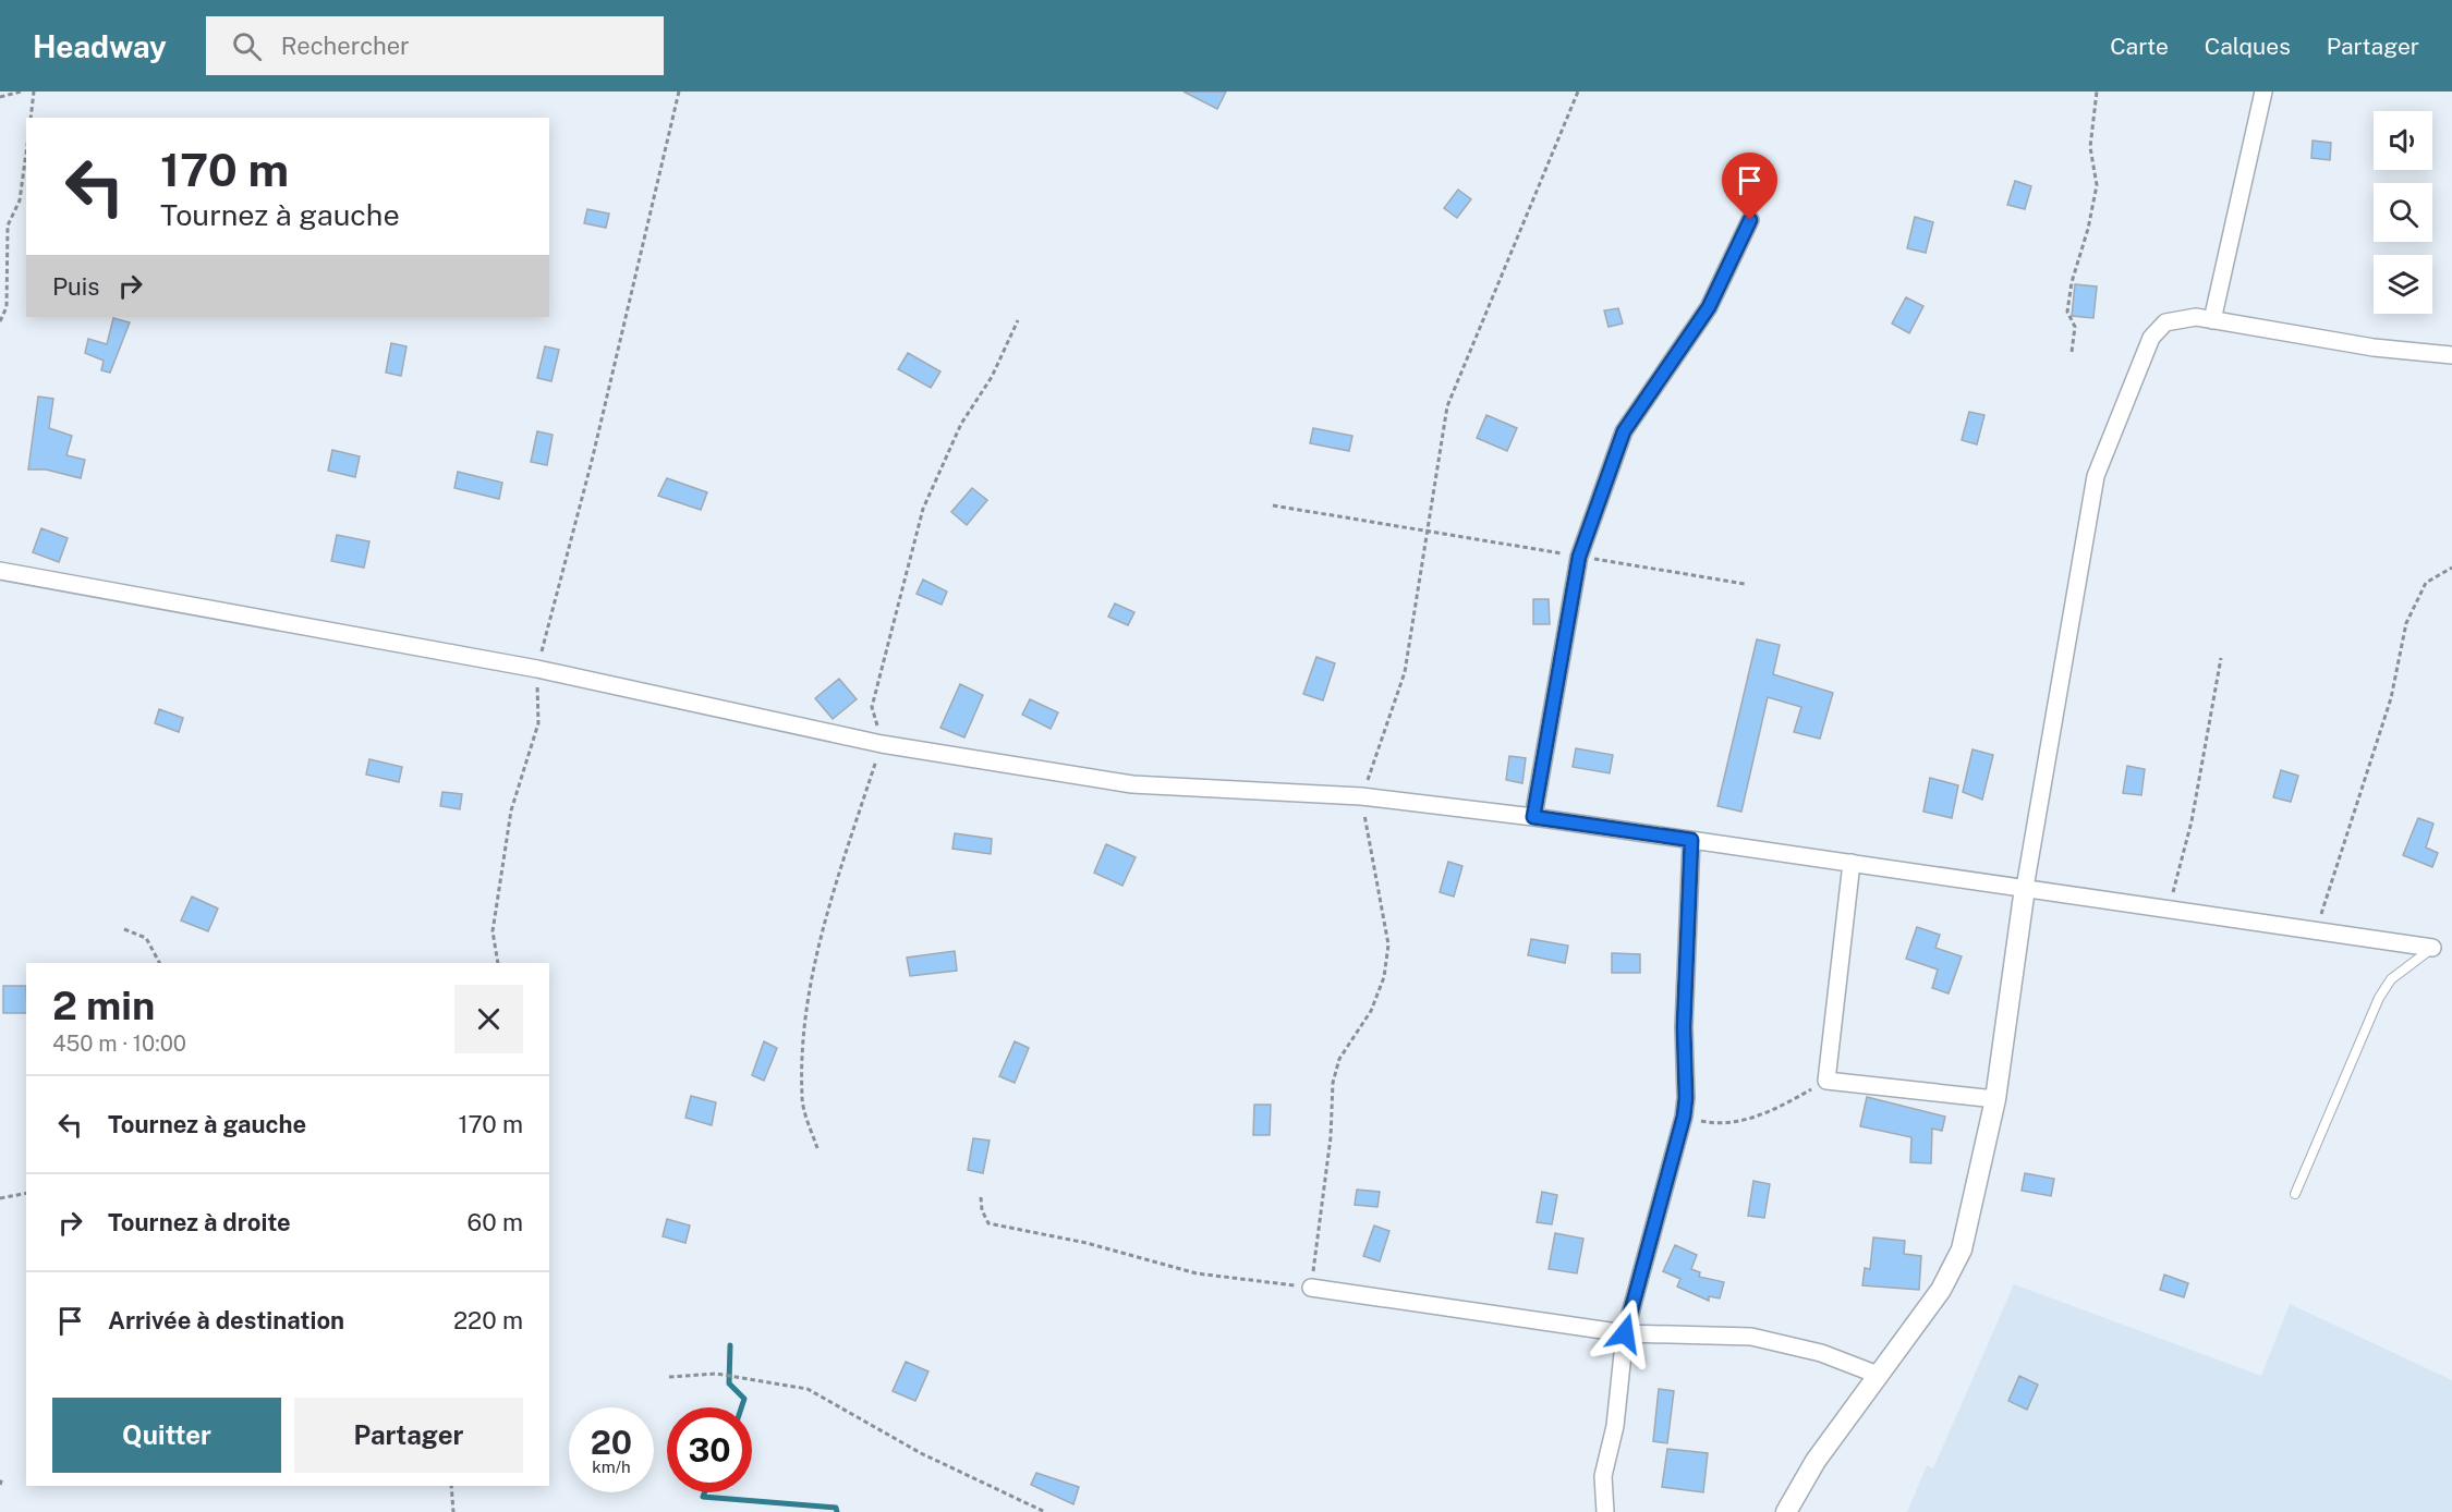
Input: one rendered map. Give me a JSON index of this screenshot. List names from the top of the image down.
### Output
{
  "page": {
    "header": "Headway",
    "search": "Rechercher",
    "nav": ["Carte", "Calques", "Partager"],
    "turn": ["170 m", "Tournez à gauche"],
    "then": "Puis",
    "heading": ["2 min", "450 m · 10:00"],
    "list": [
      {
        "name": "Tournez à gauche",
        "value": "170 m"
      },
      {
        "name": "Tournez à droite",
        "value": "60 m"
      },
      {
        "name": "Arrivée à destination",
        "value": "220 m"
      }
    ],
    "buttons": ["Quitter", "Partager"],
    "speed": "20 km/h",
    "limit": "30"
  }
}
